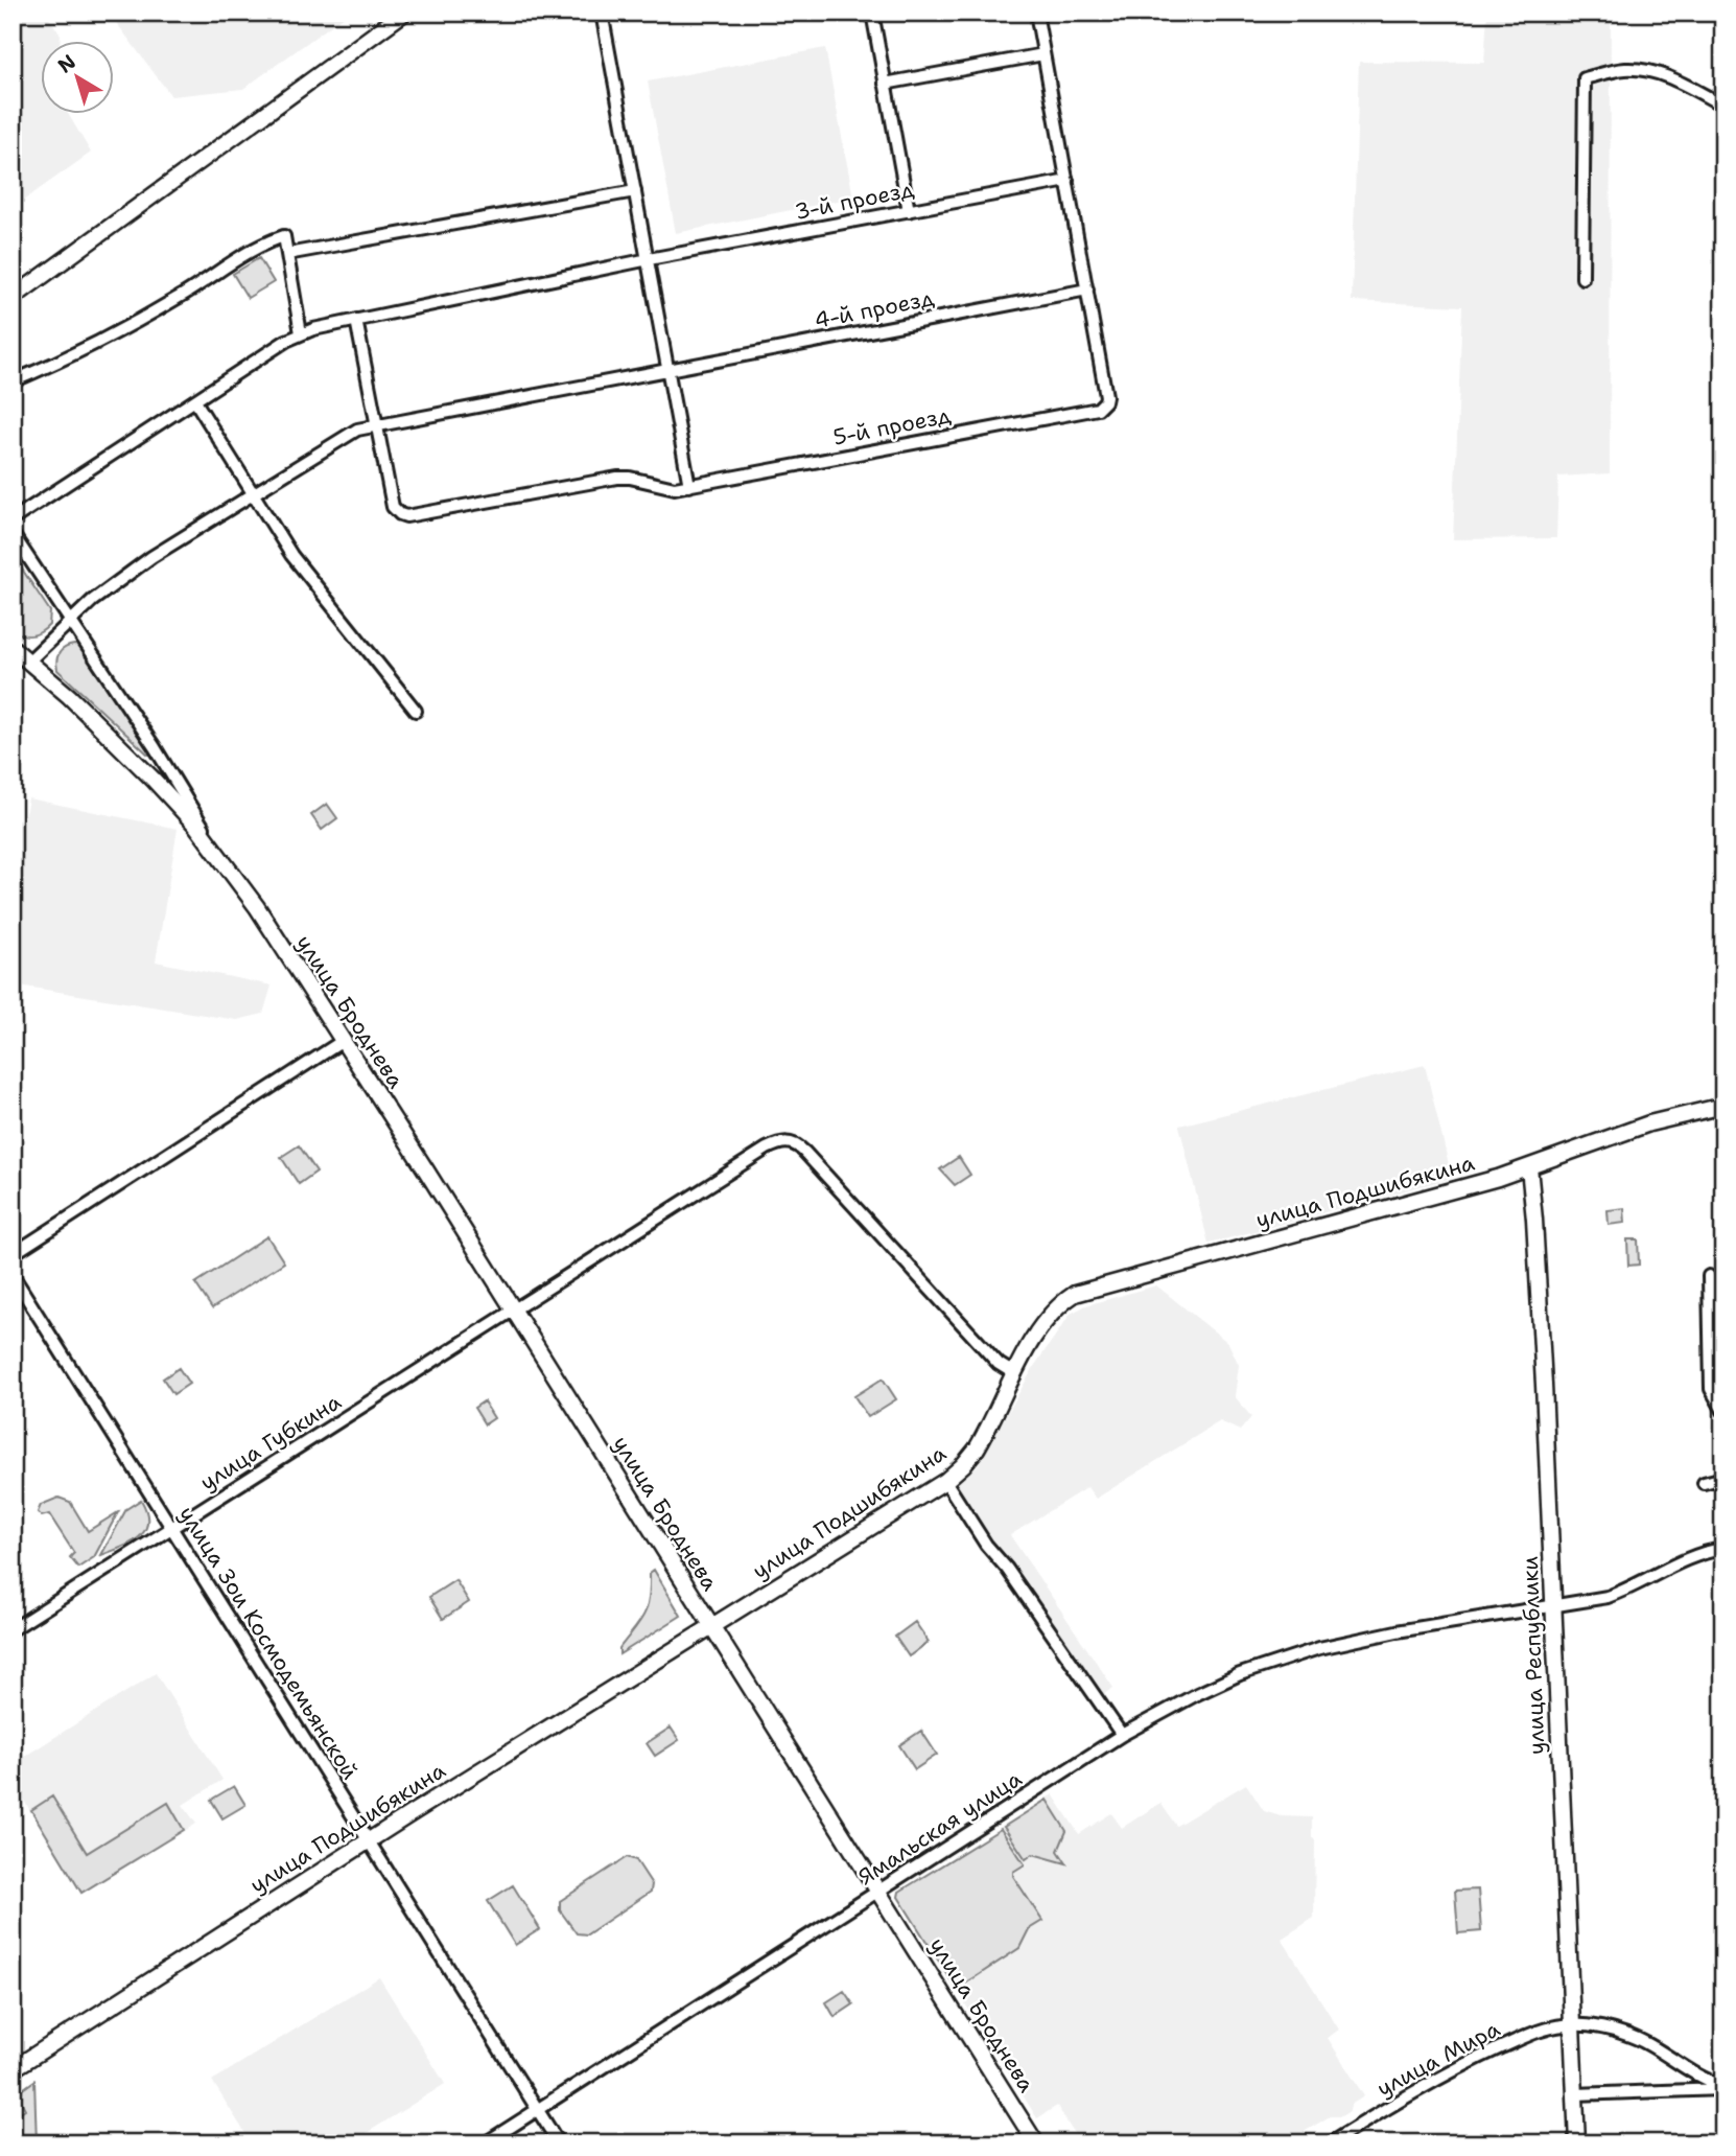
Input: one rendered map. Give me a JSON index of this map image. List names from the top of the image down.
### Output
{
  "streets": {
    "main road": ["улица Броднева", "улица Подшибякина", "улица Республики"],
    "street": [
      "3-й проезд",
      "4-й проезд",
      "5-й проезд",
      "улица Губкина",
      "улица Зои Космодемьянской",
      "Ямальская улица",
      "улица Мира"
    ]
  },
  "crossings": [
    ["3-й проезд", "5-й проезд"],
    ["4-й проезд", "5-й проезд"],
    ["4-й проезд", "улица Броднева"],
    ["улица Броднева", "улица Подшибякина"],
    ["улица Броднева", "улица Губкина"],
    ["улица Броднева", "Ямальская улица"],
    ["улица Подшибякина", "улица Губкина"],
    ["улица Подшибякина", "улица Зои Космодемьянской"],
    ["улица Подшибякина", "улица Республики"],
    ["улица Губкина", "улица Зои Космодемьянской"],
    ["улица Зои Космодемьянской", "Ямальская улица"],
    ["улица Республики", "Ямальская улица"],
    ["улица Республики", "улица Мира"]
  ],
  "north": "top left"
}
